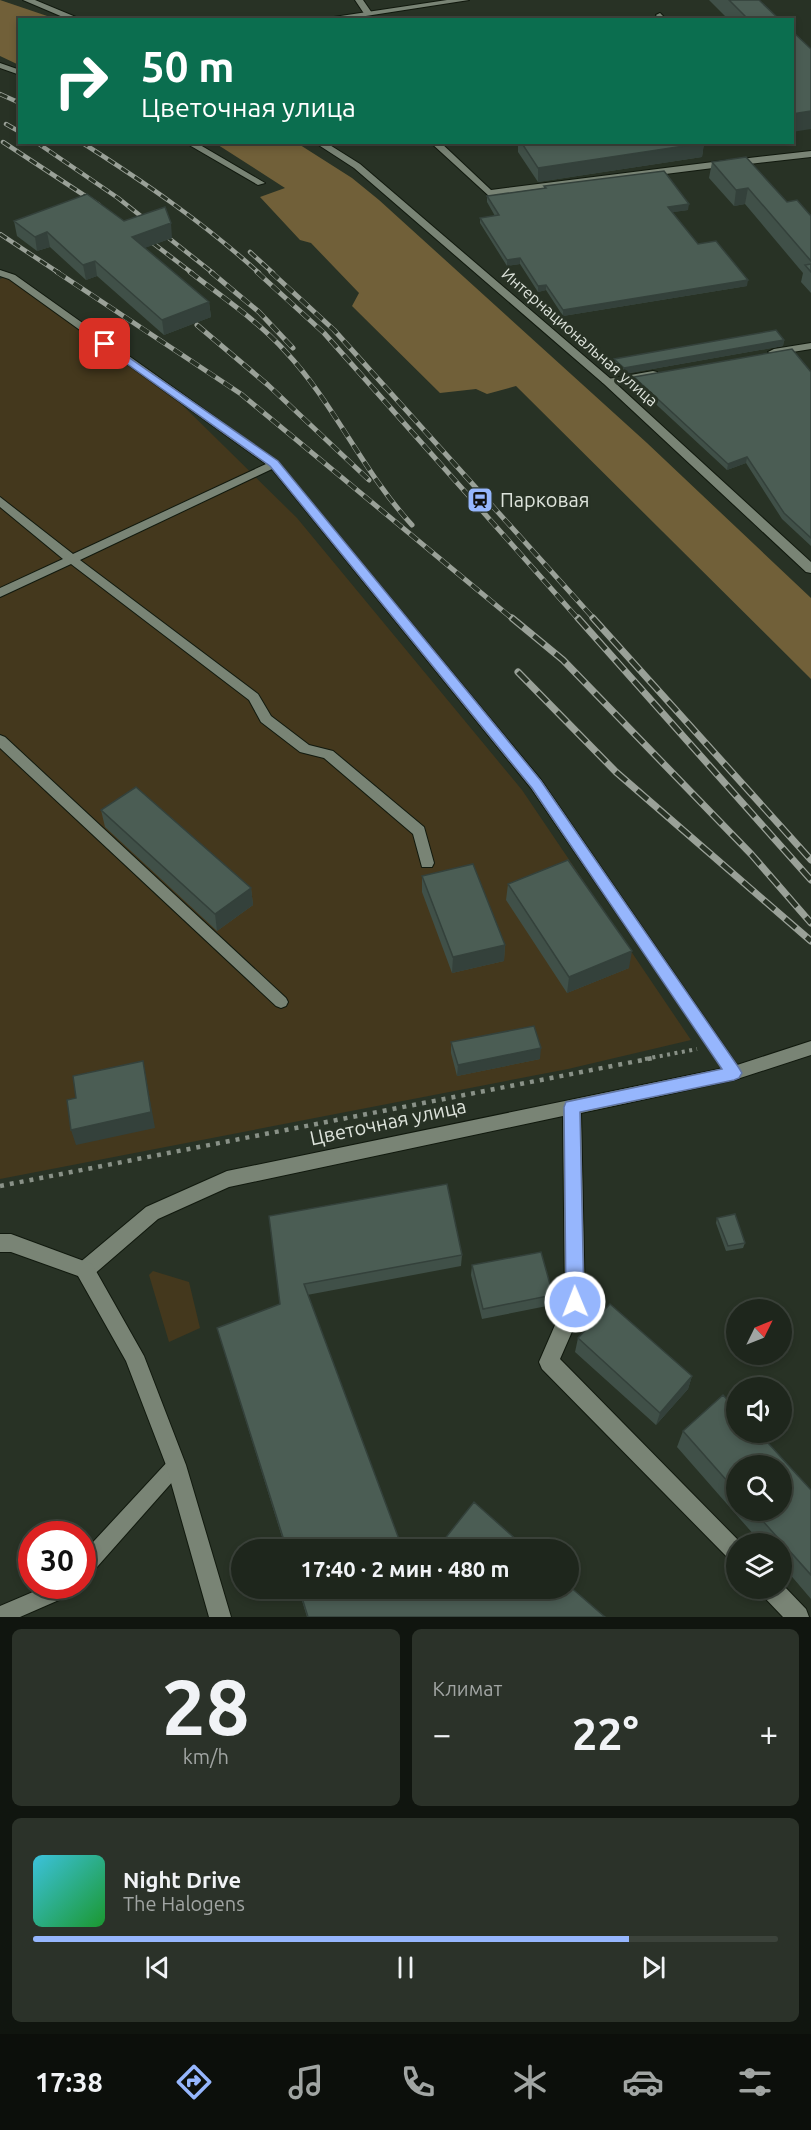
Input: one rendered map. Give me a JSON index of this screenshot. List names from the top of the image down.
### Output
{
  "streets": {
    "street": ["Интернациональная улица", "Цветочная улица"]
  },
  "places": {
    "station": ["Парковая"]
  },
  "north": "top right",
  "page": {
    "turn": ["50 m", "Цветочная улица"],
    "limit": "30",
    "trip": "17:40 · 2 мин · 480 m",
    "tile": [
      ["28", "km/h"],
      "Климат"
    ],
    "heat": ["−", "22°", "+"],
    "song": ["Night Drive", "The Halogens"],
    "tabs": "17:38"
  }
}
